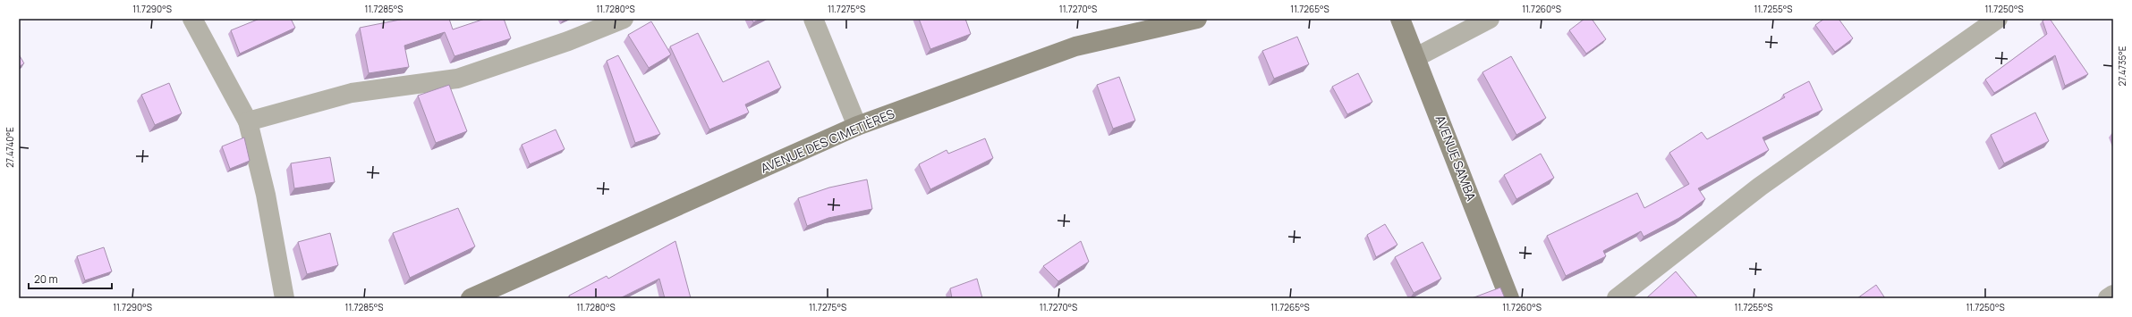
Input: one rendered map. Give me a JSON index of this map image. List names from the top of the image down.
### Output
{
  "streets": {
    "street": ["AVENUE DES CIMETIÈRES", "AVENUE SAMBA"]
  },
  "scale_bar": "20 m",
  "coordinates": [
    "11.7290°S",
    "11.7285°S",
    "11.7280°S",
    "11.7275°S",
    "11.7270°S",
    "11.7265°S",
    "11.7260°S",
    "11.7255°S",
    "11.7250°S",
    "27.4735°E",
    "27.4740°E"
  ]
}
